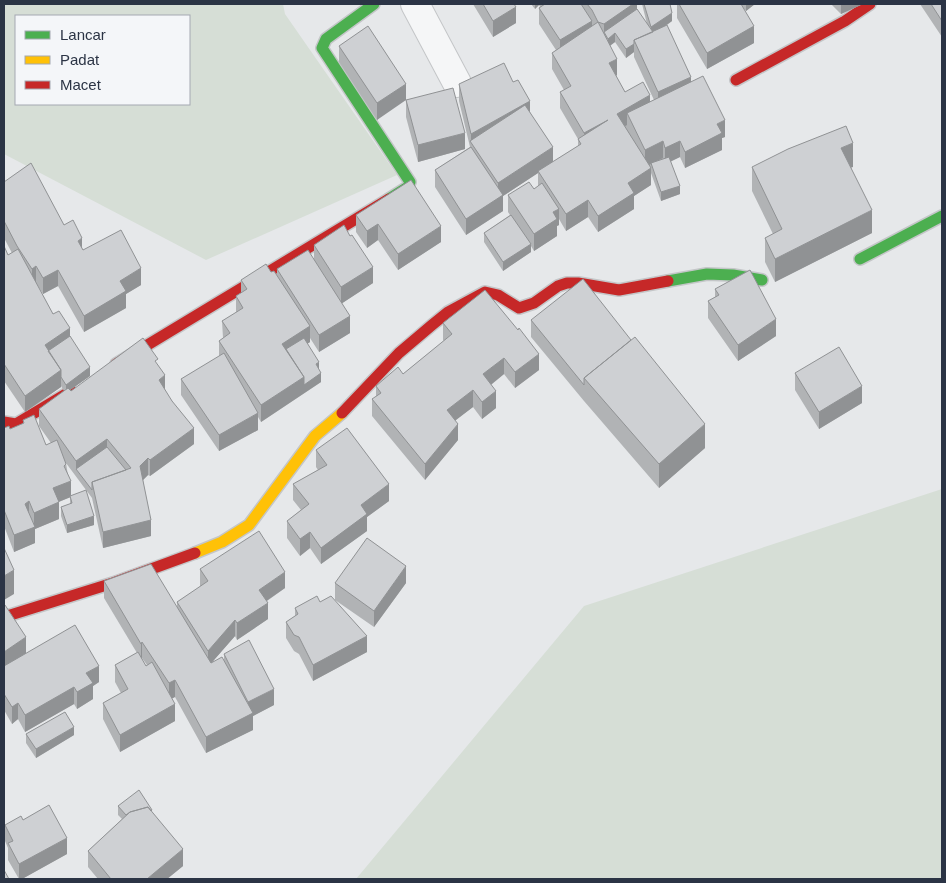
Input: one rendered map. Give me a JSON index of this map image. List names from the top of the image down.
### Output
{
  "legend": ["Lancar", "Padat", "Macet"]
}
